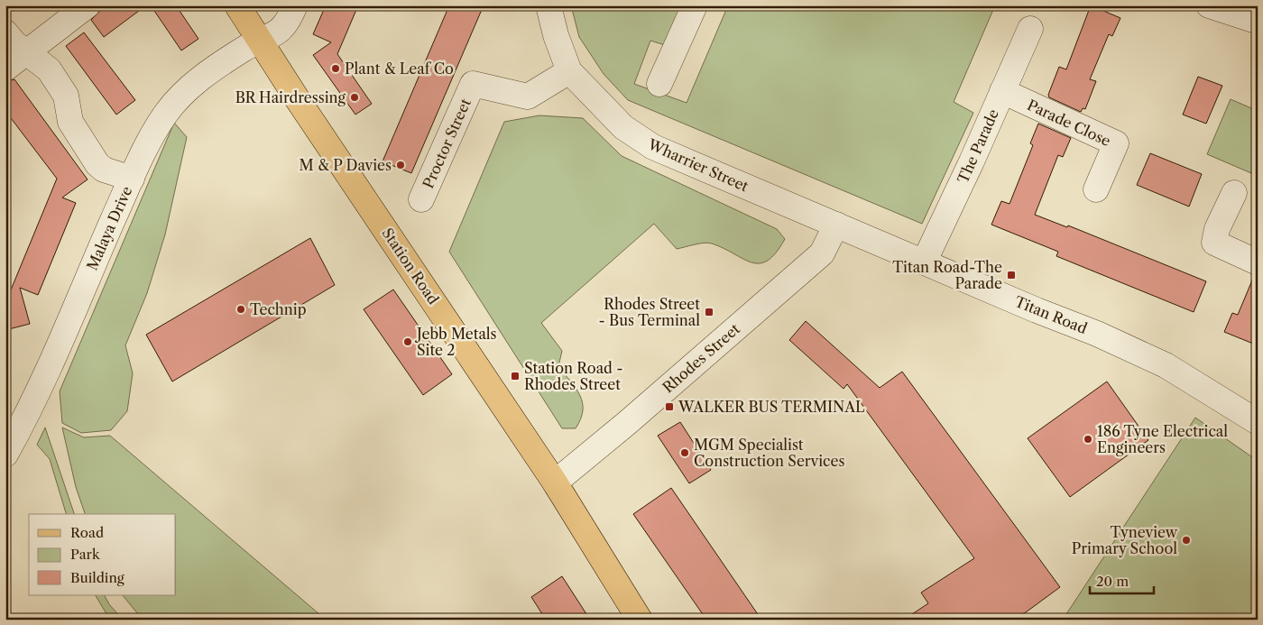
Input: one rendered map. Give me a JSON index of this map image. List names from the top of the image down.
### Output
{
  "streets": {
    "main road": ["Station Road"],
    "street": [
      "Parade Close",
      "Proctor Street",
      "The Parade",
      "Wharrier Street",
      "Malaya Drive",
      "Titan Road",
      "Rhodes Street"
    ]
  },
  "crossings": [
    ["Parade Close", "The Parade"],
    ["Proctor Street", "Wharrier Street"],
    ["The Parade", "Titan Road"],
    ["Wharrier Street", "Titan Road"],
    ["Wharrier Street", "Rhodes Street"],
    ["Malaya Drive", "Station Road"],
    ["Station Road", "Rhodes Street"],
    ["Titan Road", "Rhodes Street"]
  ],
  "places": {
    "other": [
      "Plant & Leaf Co",
      "BR Hairdressing",
      "M & P Davies",
      "Technip",
      "Jebb Metals Site 2",
      "186 Tyne Electrical Engineers",
      "MGM Specialist Construction Services",
      "Tyneview Primary School"
    ],
    "transit": [
      "Titan Road-The Parade",
      "Rhodes Street - Bus Terminal",
      "Station Road - Rhodes Street",
      "WALKER BUS TERMINAL"
    ]
  },
  "legend": ["Road", "Park", "Building"],
  "scale_bar": "20 m"
}
